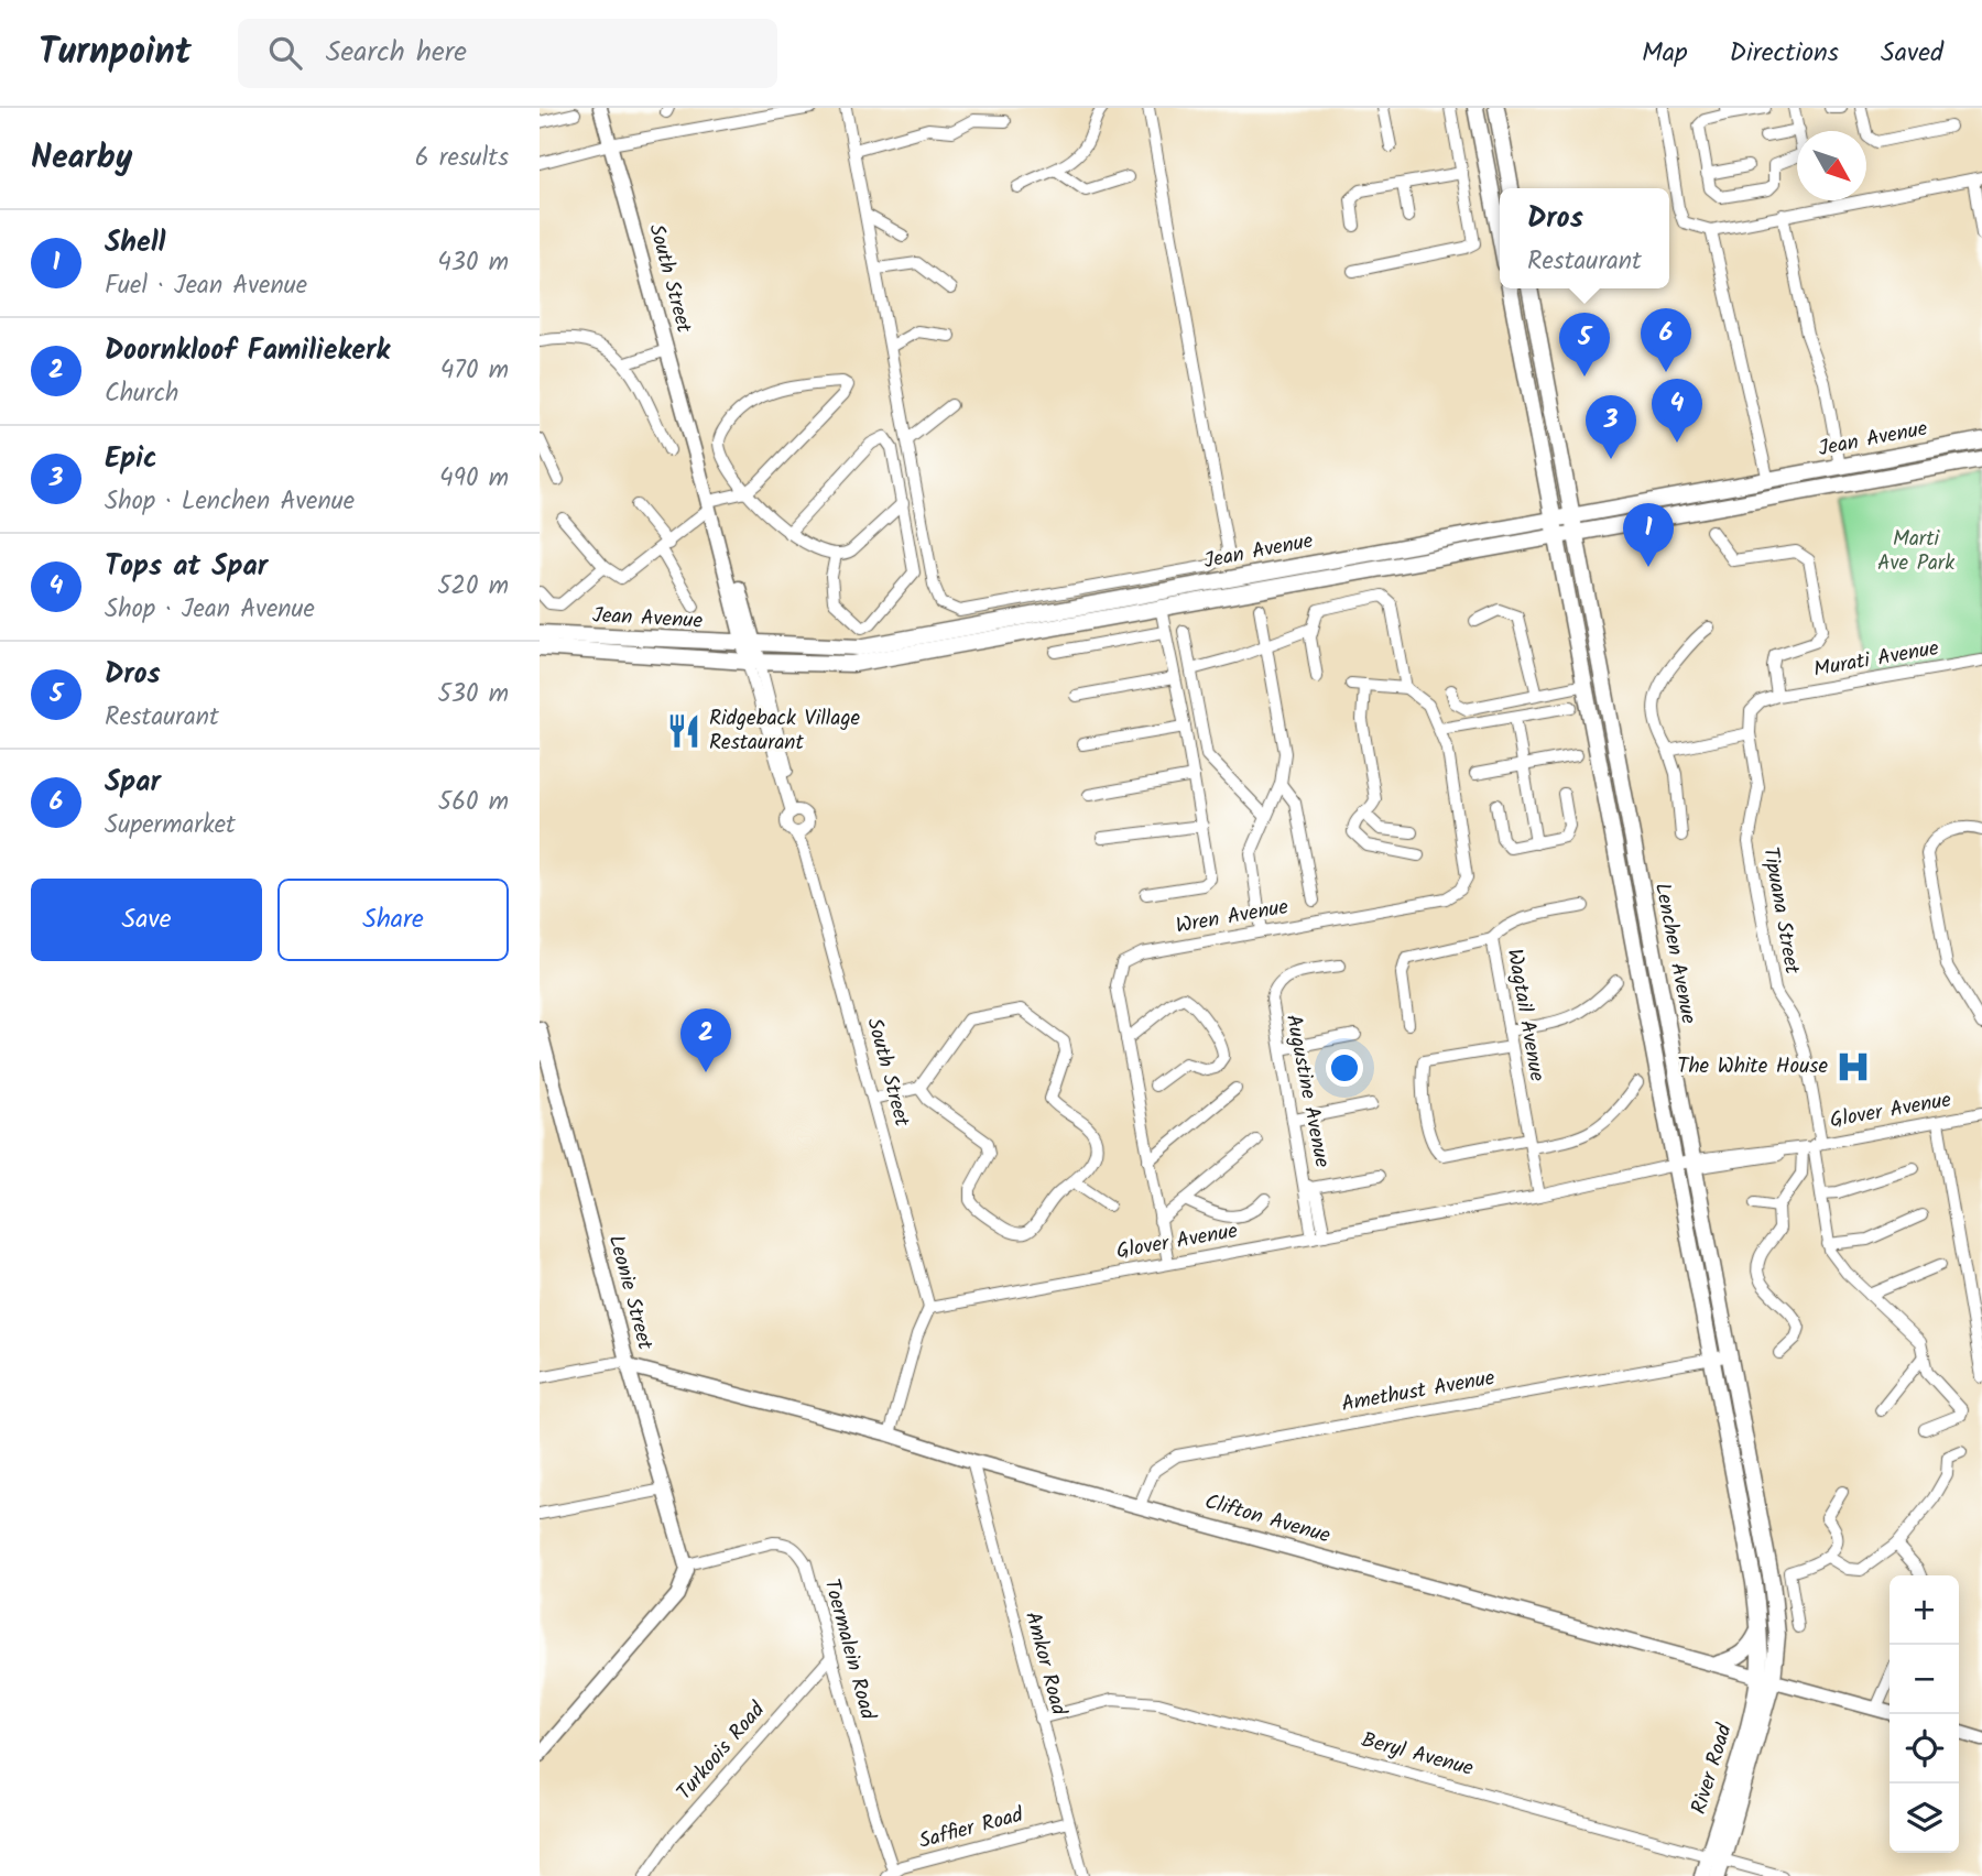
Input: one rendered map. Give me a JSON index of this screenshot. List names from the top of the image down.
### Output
{
  "streets": {
    "main road": ["Jean Avenue", "Lenchen Avenue", "River Road"],
    "street": [
      "South Street",
      "Murati Avenue",
      "Tipuana Street",
      "Wren Avenue",
      "Wagtail Avenue",
      "Augustine Avenue",
      "Glover Avenue",
      "Leonie Street",
      "Amethust Avenue",
      "Clifton Avenue",
      "Toermalein Road",
      "Amkor Road",
      "Turkoois Road",
      "Beryl Avenue",
      "Saffier Road"
    ]
  },
  "crossings": [
    ["South Street", "Jean Avenue"],
    ["South Street", "Glover Avenue"],
    ["Jean Avenue", "Lenchen Avenue"],
    ["Tipuana Street", "Glover Avenue"],
    ["Wren Avenue", "Glover Avenue"],
    ["Lenchen Avenue", "Glover Avenue"],
    ["Lenchen Avenue", "Amethust Avenue"],
    ["Lenchen Avenue", "Clifton Avenue"],
    ["Lenchen Avenue", "River Road"],
    ["Wagtail Avenue", "Glover Avenue"],
    ["Augustine Avenue", "Glover Avenue"],
    ["Leonie Street", "Clifton Avenue"],
    ["Leonie Street", "Toermalein Road"],
    ["Amethust Avenue", "Clifton Avenue"],
    ["Clifton Avenue", "Amkor Road"],
    ["Clifton Avenue", "River Road"],
    ["Toermalein Road", "Turkoois Road"],
    ["Toermalein Road", "Saffier Road"],
    ["Amkor Road", "Beryl Avenue"],
    ["Amkor Road", "Saffier Road"],
    ["Beryl Avenue", "River Road"]
  ],
  "parks": ["Marti Ave Park"],
  "places": {
    "restaurant": ["Ridgeback Village Restaurant"],
    "hospital": ["The White House"]
  },
  "north": "bottom right",
  "page": {
    "header": "Turnpoint",
    "search": "Search here",
    "nav": ["Map", "Directions", "Saved"],
    "heading": ["Nearby", "6 results"],
    "popup": ["Dros", "Restaurant"],
    "list": [
      {
        "mark": "1",
        "name": "Shell",
        "note": "Fuel · Jean Avenue",
        "value": "430 m"
      },
      {
        "mark": "2",
        "name": "Doornkloof Familiekerk",
        "note": "Church",
        "value": "470 m"
      },
      {
        "mark": "3",
        "name": "Epic",
        "note": "Shop · Lenchen Avenue",
        "value": "490 m"
      },
      {
        "mark": "4",
        "name": "Tops at Spar",
        "note": "Shop · Jean Avenue",
        "value": "520 m"
      },
      {
        "mark": "5",
        "name": "Dros",
        "note": "Restaurant",
        "value": "530 m"
      },
      {
        "mark": "6",
        "name": "Spar",
        "note": "Supermarket",
        "value": "560 m"
      }
    ],
    "pins": [
      "6",
      "5",
      "4",
      "3",
      "1",
      "2"
    ],
    "buttons": ["Save", "Share"],
    "map_buttons": ["+", "−"]
  }
}
